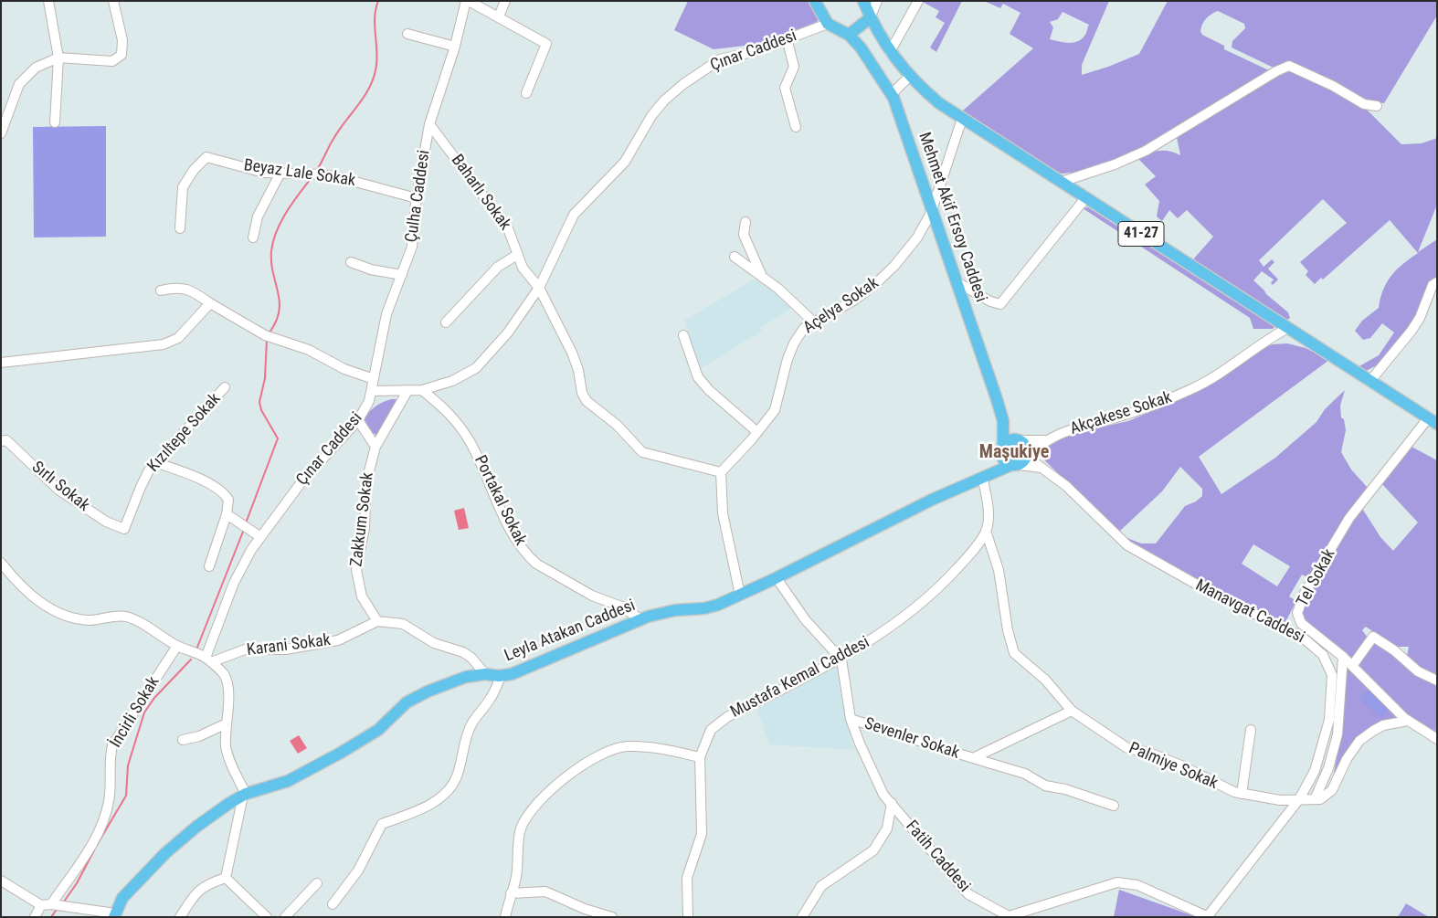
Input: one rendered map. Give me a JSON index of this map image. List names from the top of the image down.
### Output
{
  "streets": {
    "main road": ["Mehmet Akif Ersoy Caddesi", "41-27", "Leyla Atakan Caddesi"],
    "street": [
      "Çınar Caddesi",
      "Beyaz Lale Sokak",
      "Baharlı Sokak",
      "Çulha Caddesi",
      "Açelya Sokak",
      "Akçakese Sokak",
      "Kızıltepe Sokak",
      "Sırlı Sokak",
      "Portakal Sokak",
      "Zakkum Sokak",
      "Tel Sokak",
      "Manavgat Caddesi",
      "Karani Sokak",
      "Mustafa Kemal Caddesi",
      "İncirli Sokak",
      "Sevenler Sokak",
      "Palmiye Sokak",
      "Fatih Caddesi"
    ]
  },
  "crossings": [
    ["Çınar Caddesi", "Baharlı Sokak"],
    ["Çınar Caddesi", "Çulha Caddesi"],
    ["Çınar Caddesi", "Portakal Sokak"],
    ["Çınar Caddesi", "Zakkum Sokak"],
    ["Çınar Caddesi", "Karani Sokak"],
    ["Beyaz Lale Sokak", "Çulha Caddesi"],
    ["Baharlı Sokak", "Çulha Caddesi"],
    ["Baharlı Sokak", "Açelya Sokak"],
    ["Mehmet Akif Ersoy Caddesi", "Açelya Sokak"],
    ["41-27", "Açelya Sokak"],
    ["41-27", "Akçakese Sokak"],
    ["41-27", "Tel Sokak"],
    ["Kızıltepe Sokak", "Sırlı Sokak"],
    ["Portakal Sokak", "Leyla Atakan Caddesi"],
    ["Zakkum Sokak", "Karani Sokak"],
    ["Manavgat Caddesi", "Leyla Atakan Caddesi"],
    ["Manavgat Caddesi", "Palmiye Sokak"],
    ["Manavgat Caddesi", "Fatih Caddesi"],
    ["Mustafa Kemal Caddesi", "Palmiye Sokak"],
    ["Mustafa Kemal Caddesi", "Fatih Caddesi"],
    ["Sevenler Sokak", "Palmiye Sokak"],
    ["Sevenler Sokak", "Fatih Caddesi"]
  ],
  "districts": ["Maşukiye"]
}
